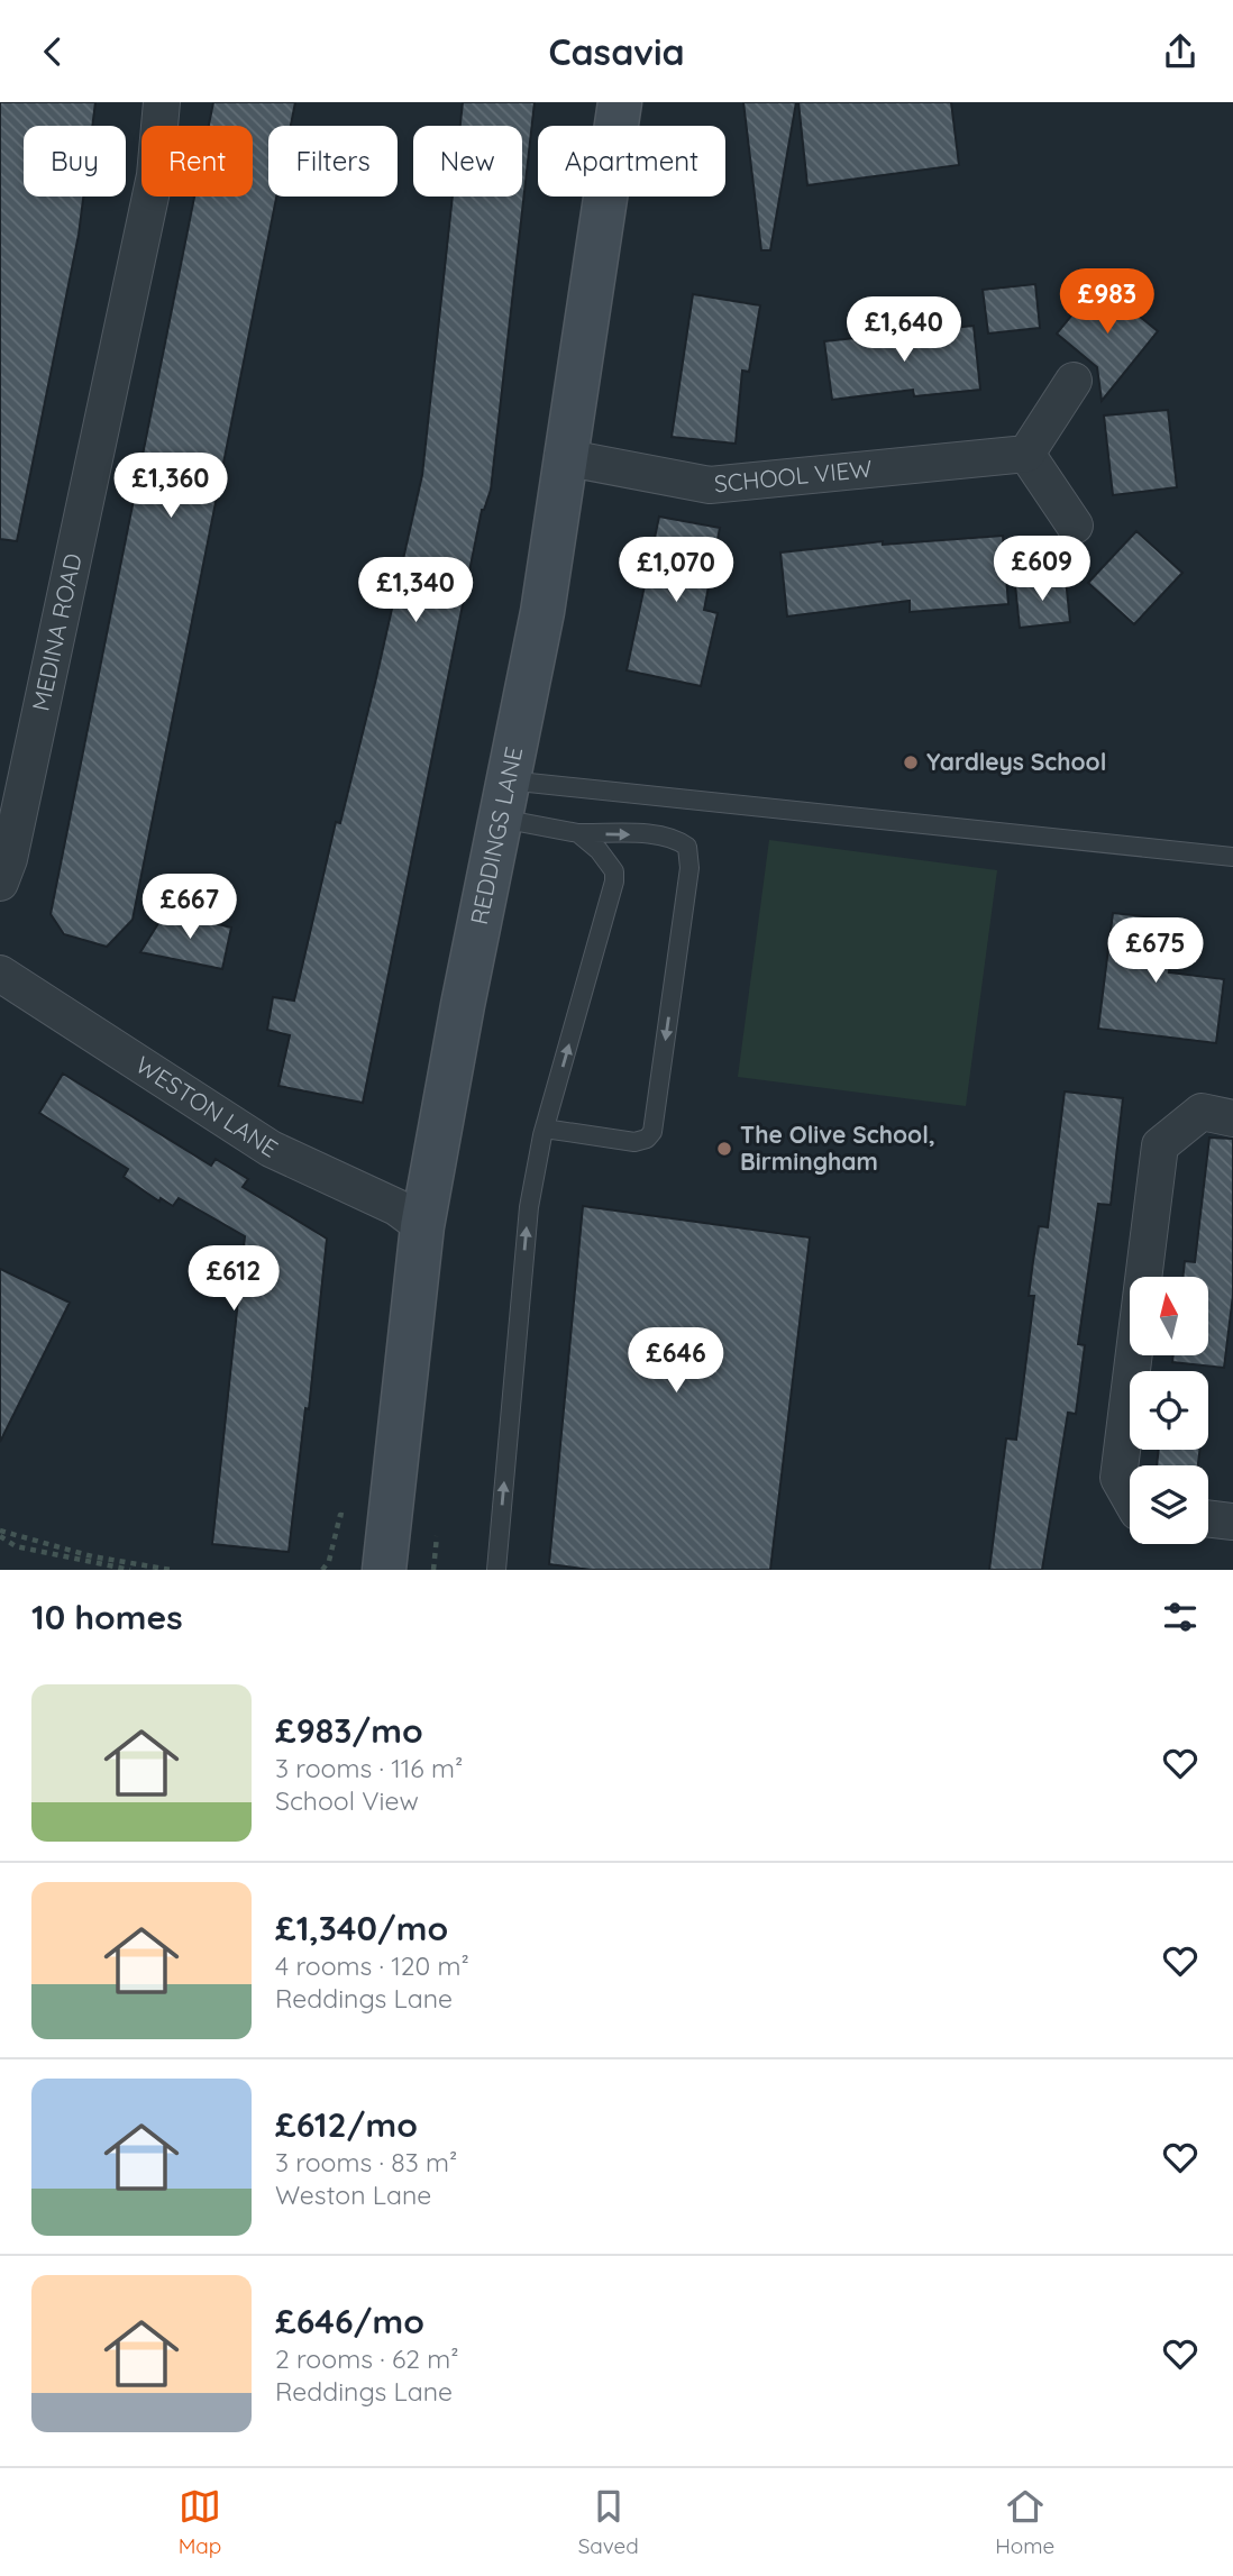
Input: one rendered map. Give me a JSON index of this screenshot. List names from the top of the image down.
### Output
{
  "streets": {
    "street": [
      "SCHOOL VIEW",
      "MEDINA ROAD",
      "REDDINGS LANE",
      "WESTON LANE"
    ]
  },
  "crossings": [
    ["SCHOOL VIEW", "REDDINGS LANE"],
    ["REDDINGS LANE", "WESTON LANE"]
  ],
  "places": ["Yardleys School", "The Olive School, Birmingham"],
  "north": "top",
  "page": {
    "header": "Casavia",
    "chip": [
      "Buy",
      "Rent",
      "Filters",
      "New",
      "Apartment"
    ],
    "price": [
      "£983",
      "£1,640",
      "£1,360",
      "£609",
      "£1,070",
      "£1,340",
      "£667",
      "£675",
      "£612",
      "£646"
    ],
    "heading": "10 homes",
    "list": [
      {
        "name": "£983/mo",
        "note": "3 rooms · 116 m² · School View"
      },
      {
        "name": "£1,340/mo",
        "note": "4 rooms · 120 m² · Reddings Lane"
      },
      {
        "name": "£612/mo",
        "note": "3 rooms · 83 m² · Weston Lane"
      },
      {
        "name": "£646/mo",
        "note": "2 rooms · 62 m² · Reddings Lane"
      }
    ],
    "tabs": ["Map", "Saved", "Home"]
  }
}
